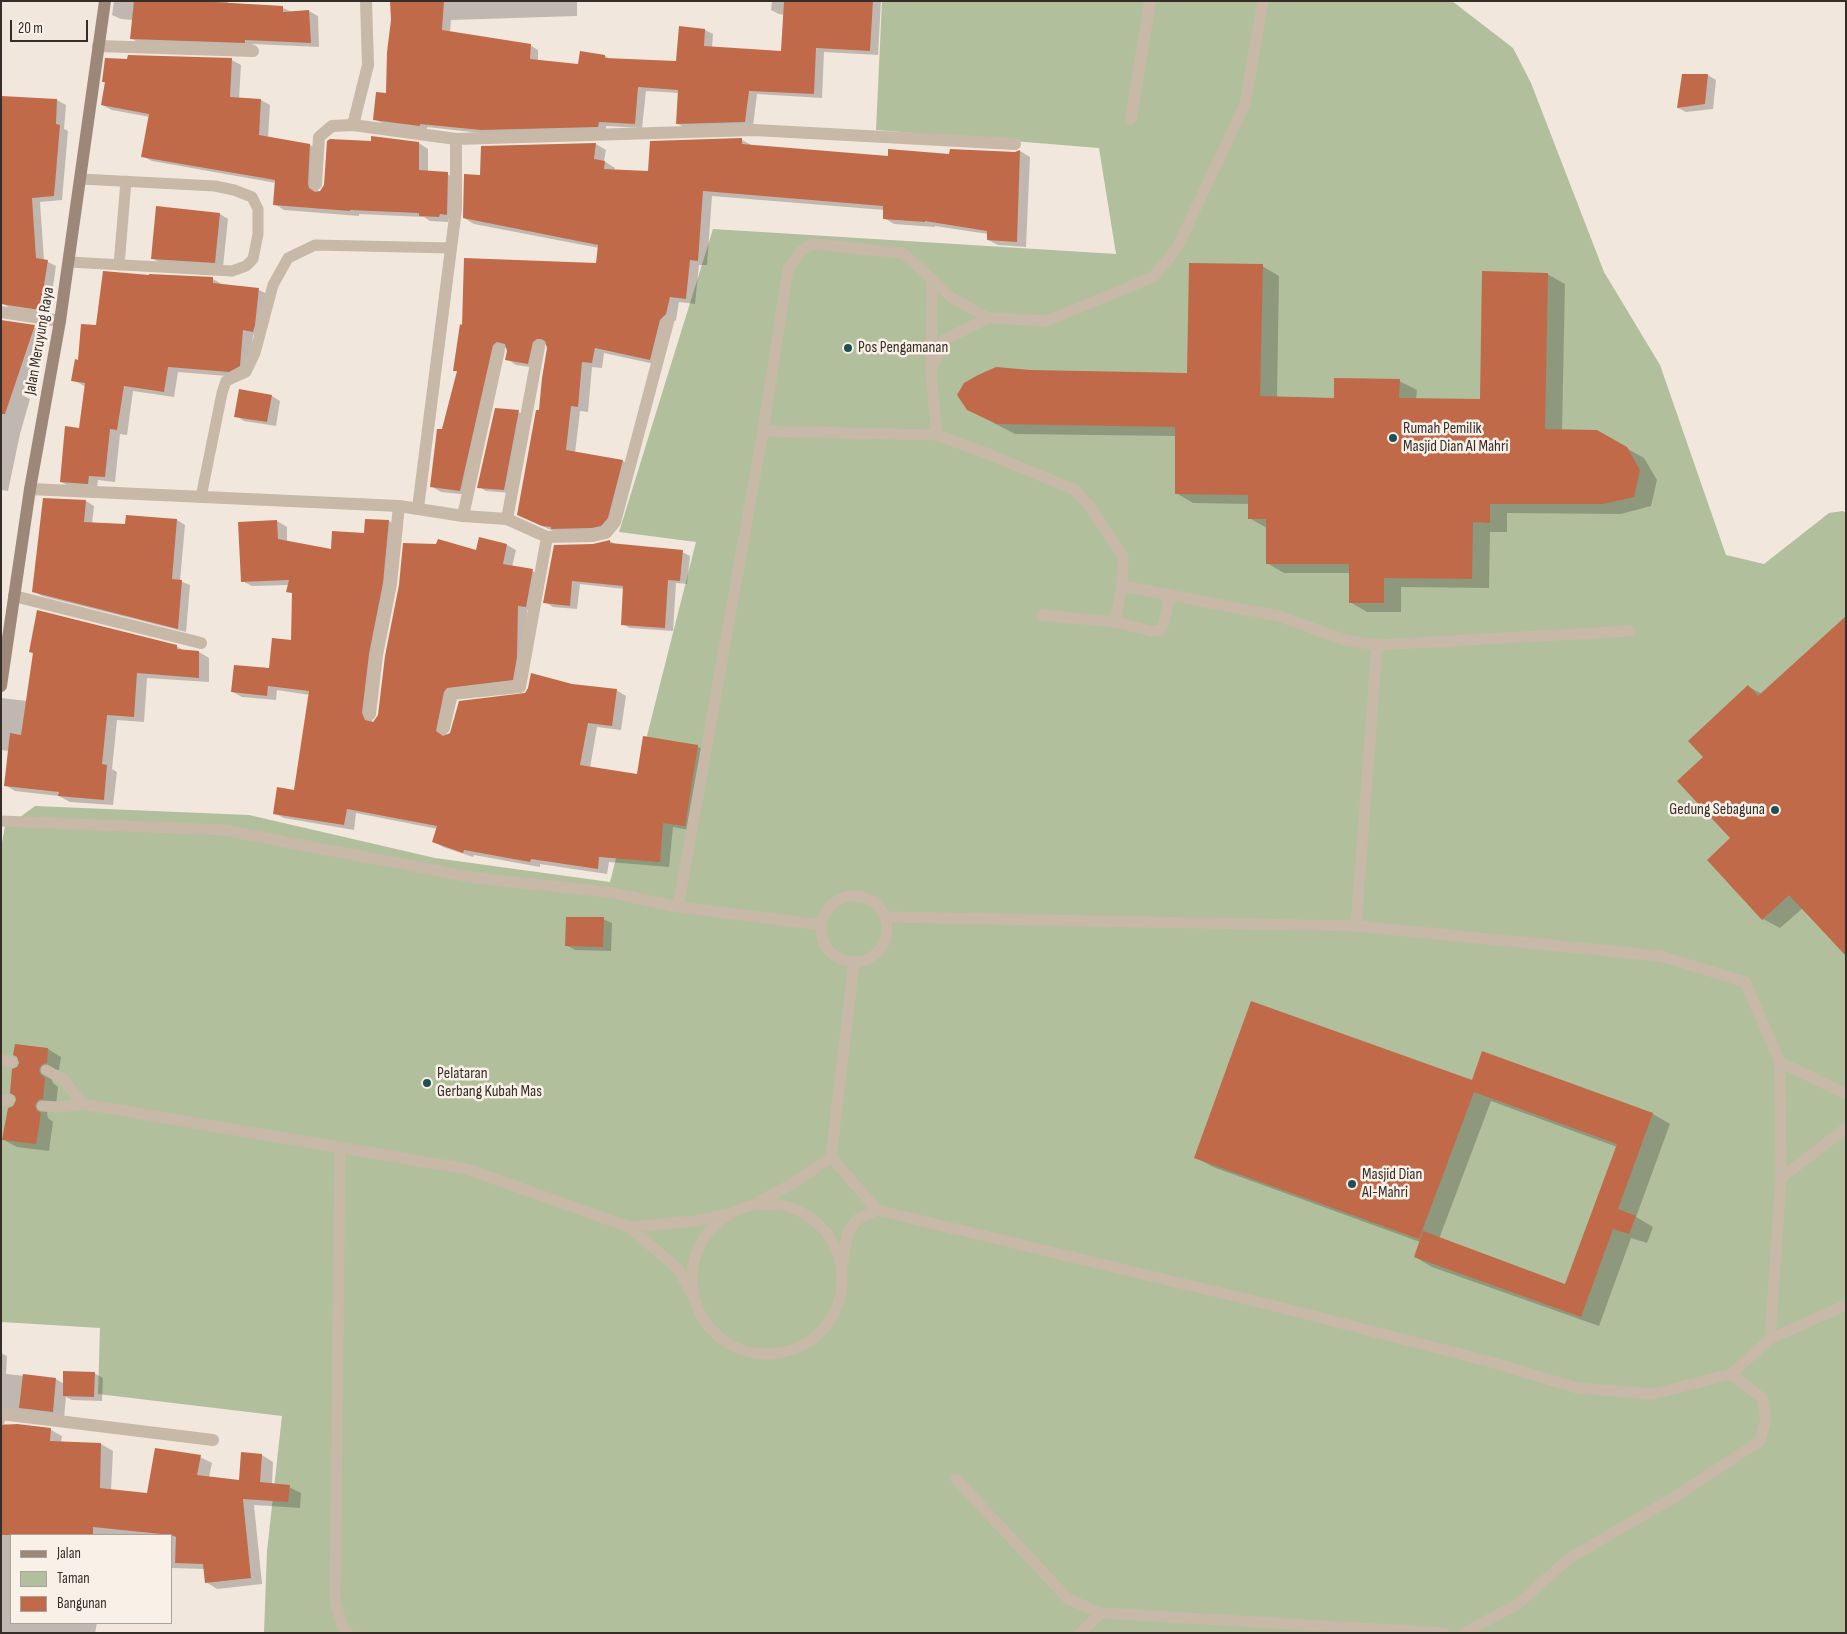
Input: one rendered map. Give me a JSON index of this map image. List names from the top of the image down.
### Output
{
  "streets": {
    "main road": ["Jalan Meruyung Raya"]
  },
  "places": [
    "Pos Pengamanan",
    "Rumah Pemilik Masjid Dian Al Mahri",
    "Gedung Sebaguna",
    "Pelataran Gerbang Kubah Mas",
    "Masjid Dian Al-Mahri"
  ],
  "legend": ["Jalan", "Taman", "Bangunan"],
  "scale_bar": "20 m"
}
